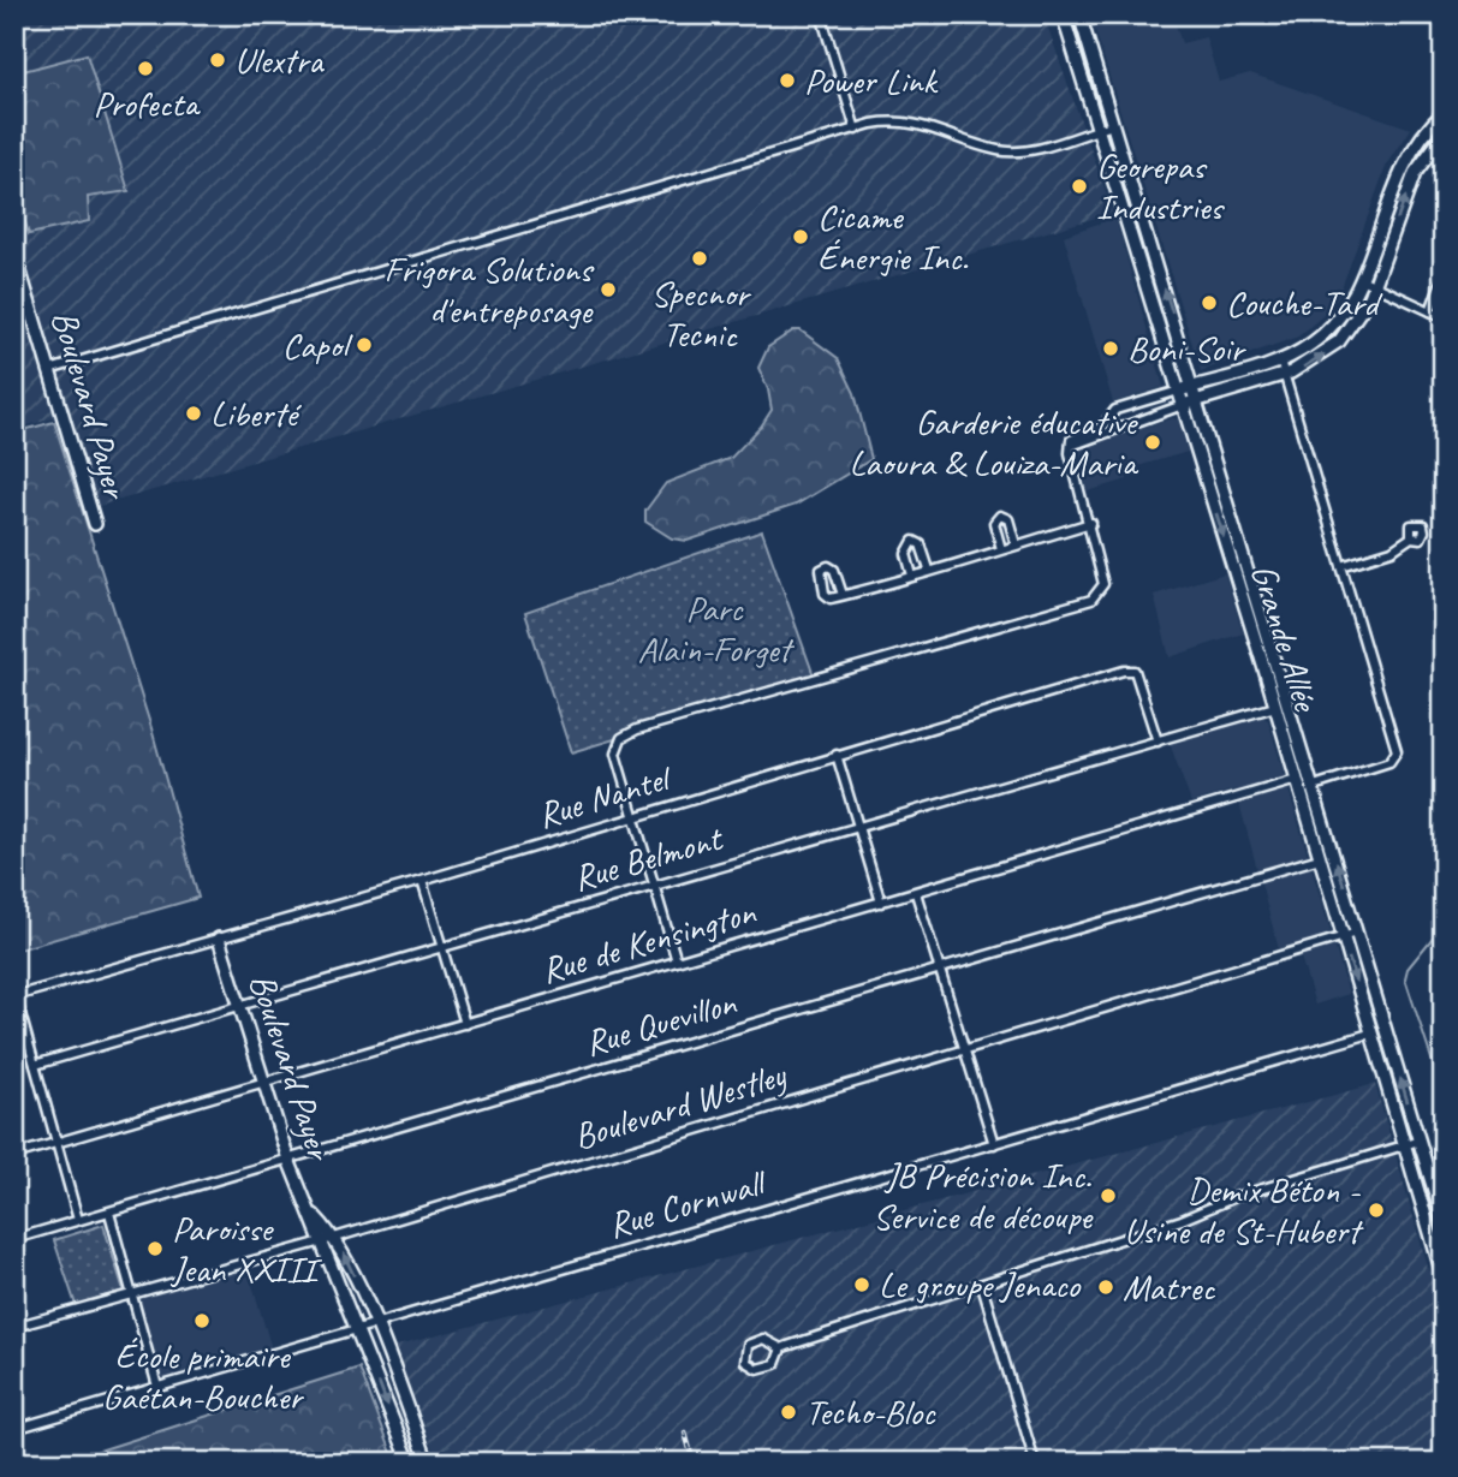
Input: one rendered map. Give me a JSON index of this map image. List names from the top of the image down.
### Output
{
  "streets": {
    "main road": ["Boulevard Payer", "Grande Allée"],
    "street": [
      "Rue Nantel",
      "Rue Belmont",
      "Rue de Kensington",
      "Rue Quevillon",
      "Boulevard Westley",
      "Rue Cornwall"
    ]
  },
  "crossings": [
    ["Boulevard Payer", "Rue Nantel"],
    ["Boulevard Payer", "Rue Belmont"],
    ["Boulevard Payer", "Rue de Kensington"],
    ["Boulevard Payer", "Rue Quevillon"],
    ["Boulevard Payer", "Boulevard Westley"],
    ["Boulevard Payer", "Rue Cornwall"],
    ["Grande Allée", "Rue Belmont"],
    ["Grande Allée", "Rue de Kensington"],
    ["Grande Allée", "Rue Quevillon"],
    ["Grande Allée", "Boulevard Westley"],
    ["Grande Allée", "Rue Cornwall"],
    ["Rue Nantel", "Rue Belmont"]
  ],
  "parks": ["Parc Alain-Forget"],
  "places": [
    "Ulextra",
    "Profecta",
    "Power Link",
    "Georepas Industries",
    "Cicame Énergie Inc.",
    "Specnor Tecnic",
    "Frigora Solutions d'entreposage",
    "Couche-Tard",
    "Capol",
    "Boni-Soir",
    "Liberté",
    "Garderie éducative Laoura & Louiza-Maria",
    "JB Précision Inc. Service de découpe",
    "Demix Béton - Usine de St-Hubert",
    "Paroisse Jean XXIII",
    "Le groupe Jenaco",
    "Matrec",
    "École primaire Gaétan-Boucher",
    "Techo-Bloc"
  ]
}
